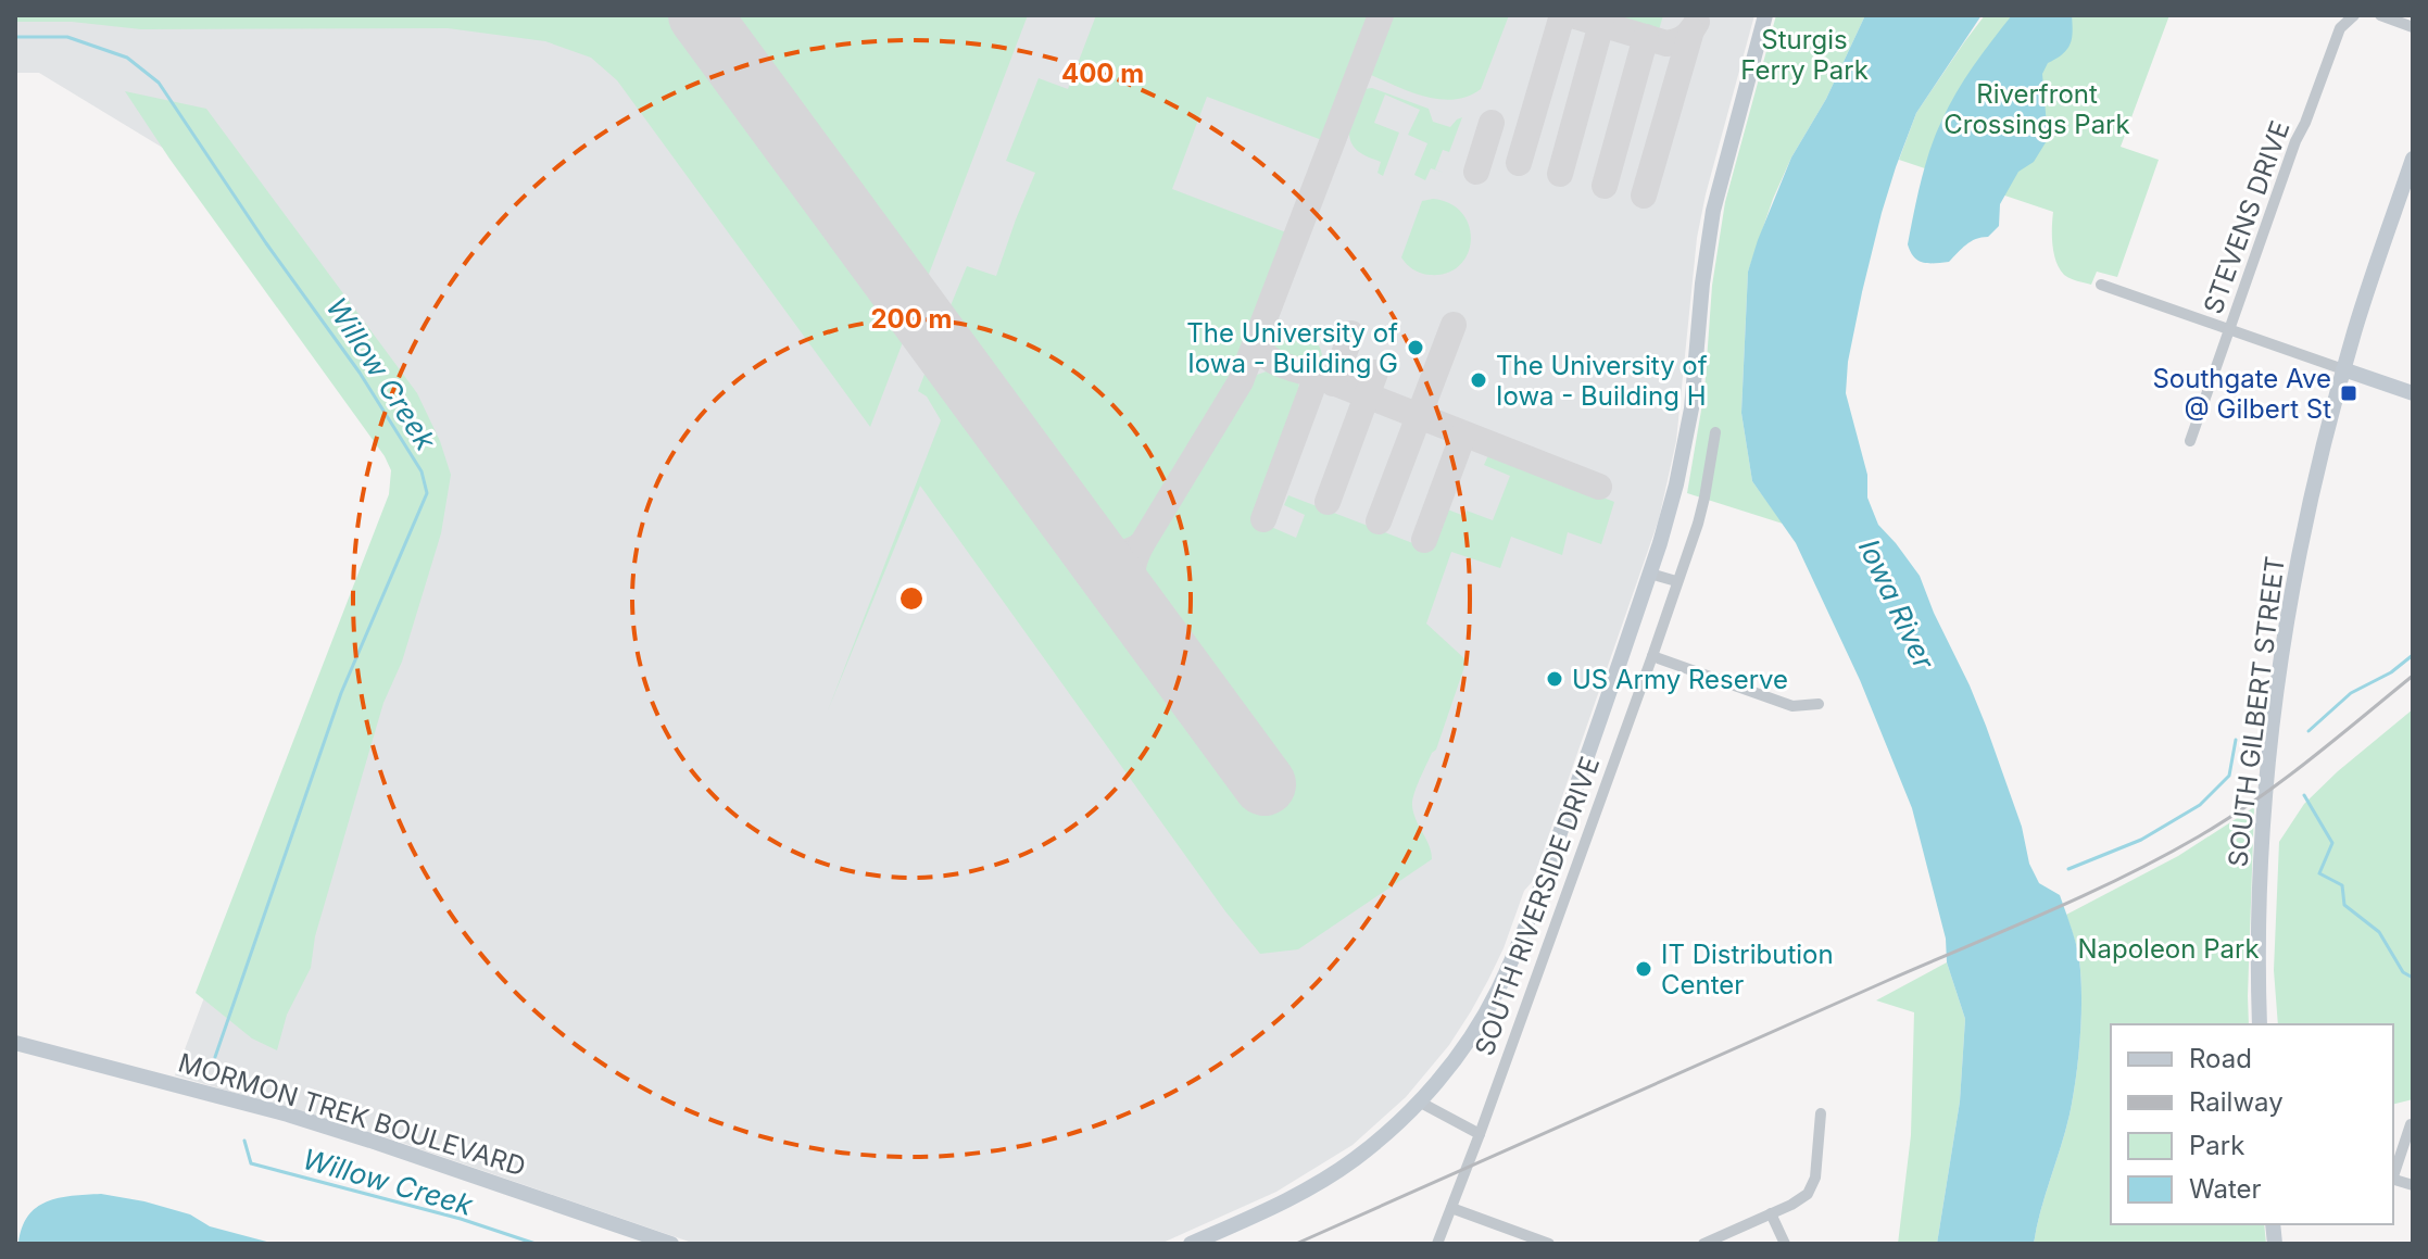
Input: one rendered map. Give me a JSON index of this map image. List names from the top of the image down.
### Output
{
  "streets": {
    "main road": ["SOUTH GILBERT STREET", "MORMON TREK BOULEVARD"],
    "street": ["STEVENS DRIVE", "SOUTH RIVERSIDE DRIVE"]
  },
  "water": ["Willow Creek", "Iowa River"],
  "parks": ["Sturgis Ferry Park", "Riverfront Crossings Park", "Napoleon Park"],
  "places": {
    "other": [
      "The University of Iowa - Building G",
      "The University of Iowa - Building H",
      "US Army Reserve",
      "IT Distribution Center"
    ],
    "transit": ["Southgate Ave @ Gilbert St"]
  },
  "legend": [
    "Road",
    "Railway",
    "Park",
    "Water"
  ],
  "rings": ["400 m", "200 m"]
}
